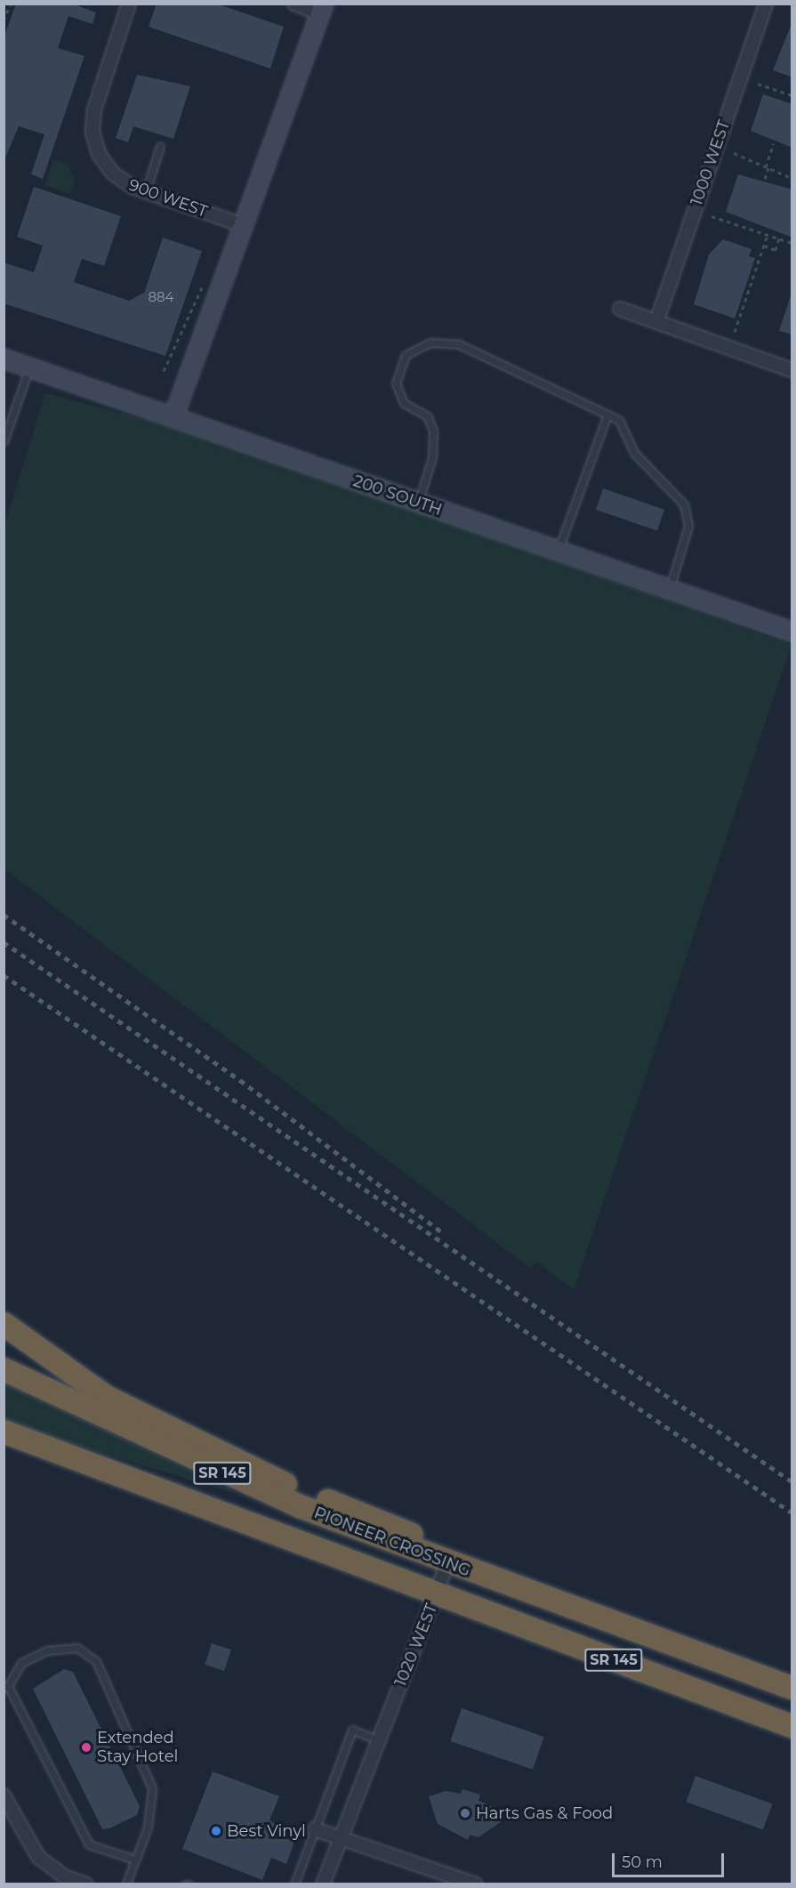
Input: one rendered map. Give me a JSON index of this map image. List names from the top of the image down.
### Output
{
  "streets": {
    "highway": ["SR 145", "PIONEER CROSSING"],
    "street": [
      "1000 WEST",
      "900 WEST",
      "200 SOUTH",
      "1020 WEST"
    ]
  },
  "crossings": [
    ["PIONEER CROSSING", "1020 WEST"]
  ],
  "places": ["Extended Stay Hotel", "Harts Gas & Food", "Best Vinyl"],
  "house_numbers": ["884"],
  "scale_bar": "50 m"
}
